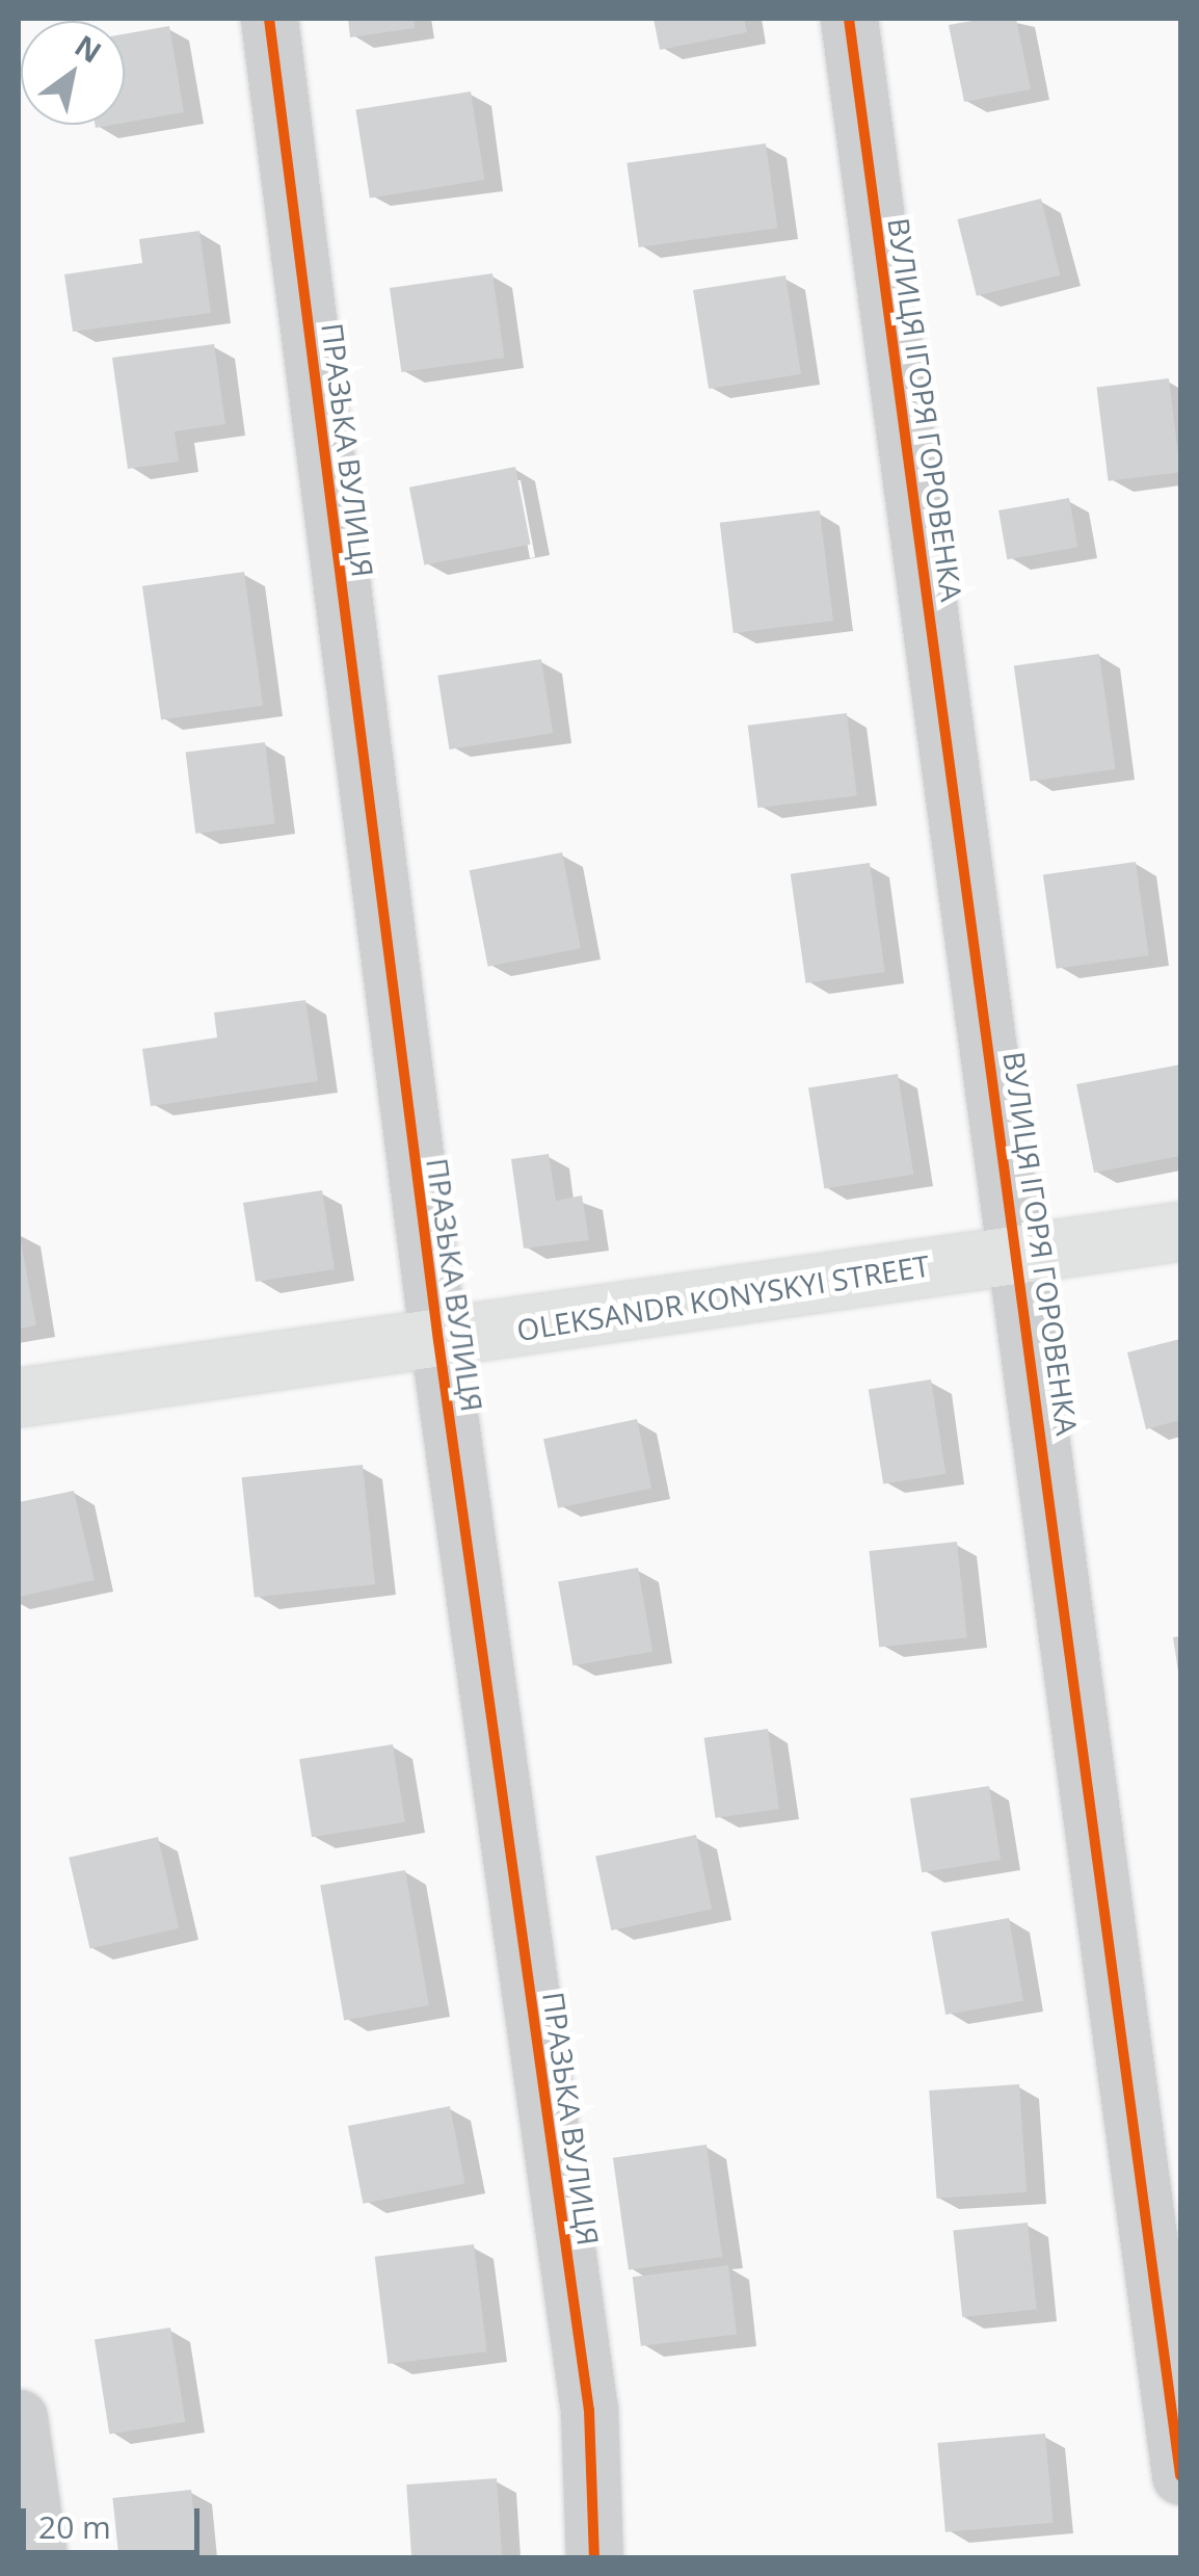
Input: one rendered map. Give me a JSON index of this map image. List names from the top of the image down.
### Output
{
  "streets": {
    "street": ["ВУЛИЦЯ ІГОРЯ ГОРОВЕНКА", "ПРАЗЬКА ВУЛИЦЯ", "OLEKSANDR KONYSKYI STREET"]
  },
  "crossings": [
    ["ВУЛИЦЯ ІГОРЯ ГОРОВЕНКА", "OLEKSANDR KONYSKYI STREET"],
    ["ПРАЗЬКА ВУЛИЦЯ", "OLEKSANDR KONYSKYI STREET"]
  ],
  "scale_bar": "20 m",
  "north": "top right"
}
